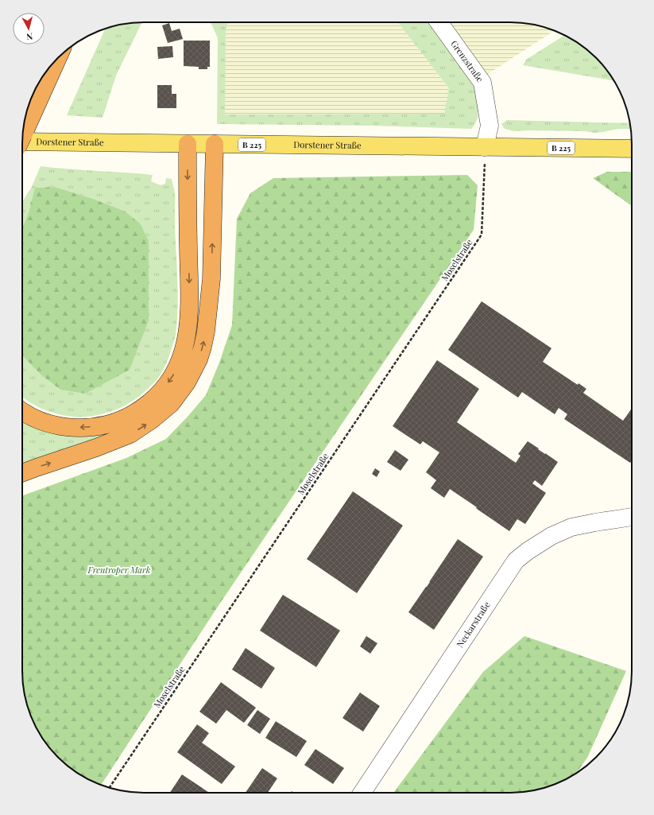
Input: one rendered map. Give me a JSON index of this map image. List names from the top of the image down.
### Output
{
  "streets": {
    "main road": ["Dorstener Straße", "B 225"],
    "street": ["Grenzstraße", "Neckarstraße"],
    "path": ["Moselstraße"]
  },
  "crossings": [
    ["Grenzstraße", "Dorstener Straße"],
    ["Grenzstraße", "Moselstraße"],
    ["Dorstener Straße", "Moselstraße"]
  ],
  "parks": ["Frentroper Mark"],
  "north": "bottom"
}
